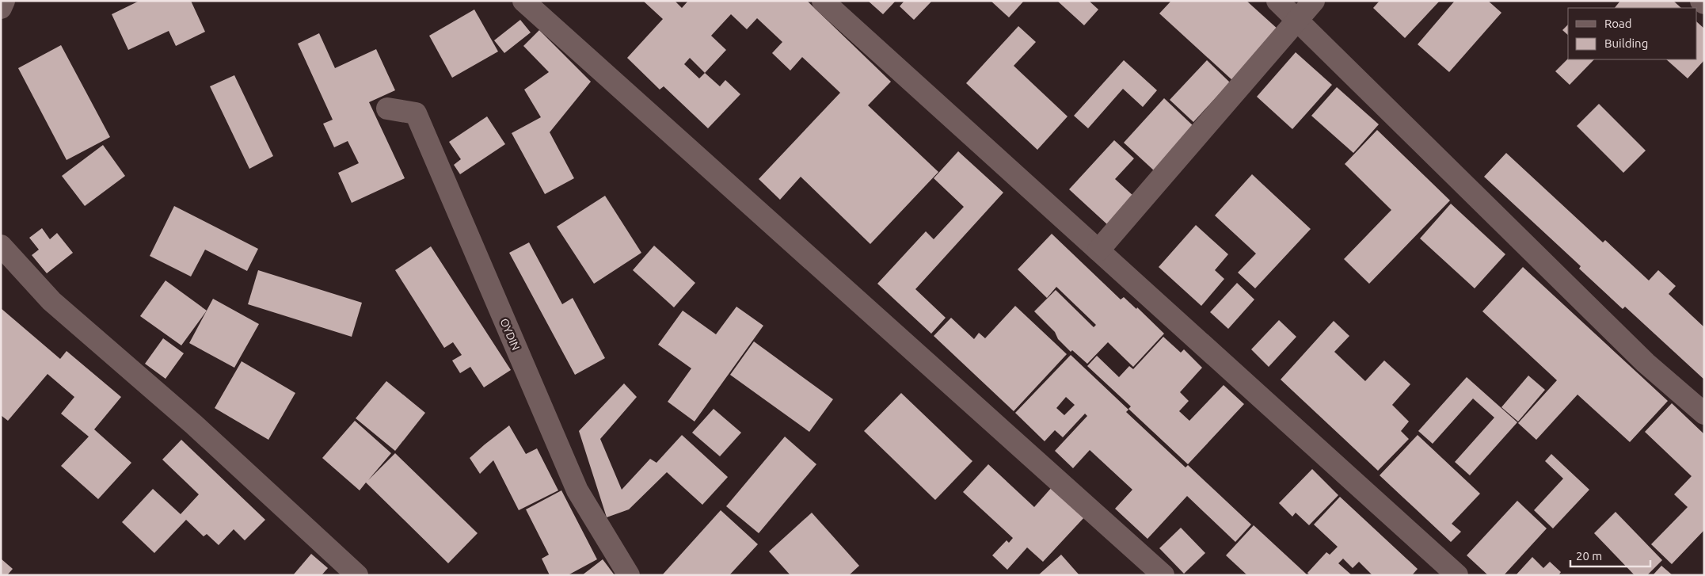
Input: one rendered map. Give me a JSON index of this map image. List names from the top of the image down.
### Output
{
  "streets": {
    "street": ["OYDIN"]
  },
  "legend": ["Road", "Building"],
  "scale_bar": "20 m"
}
